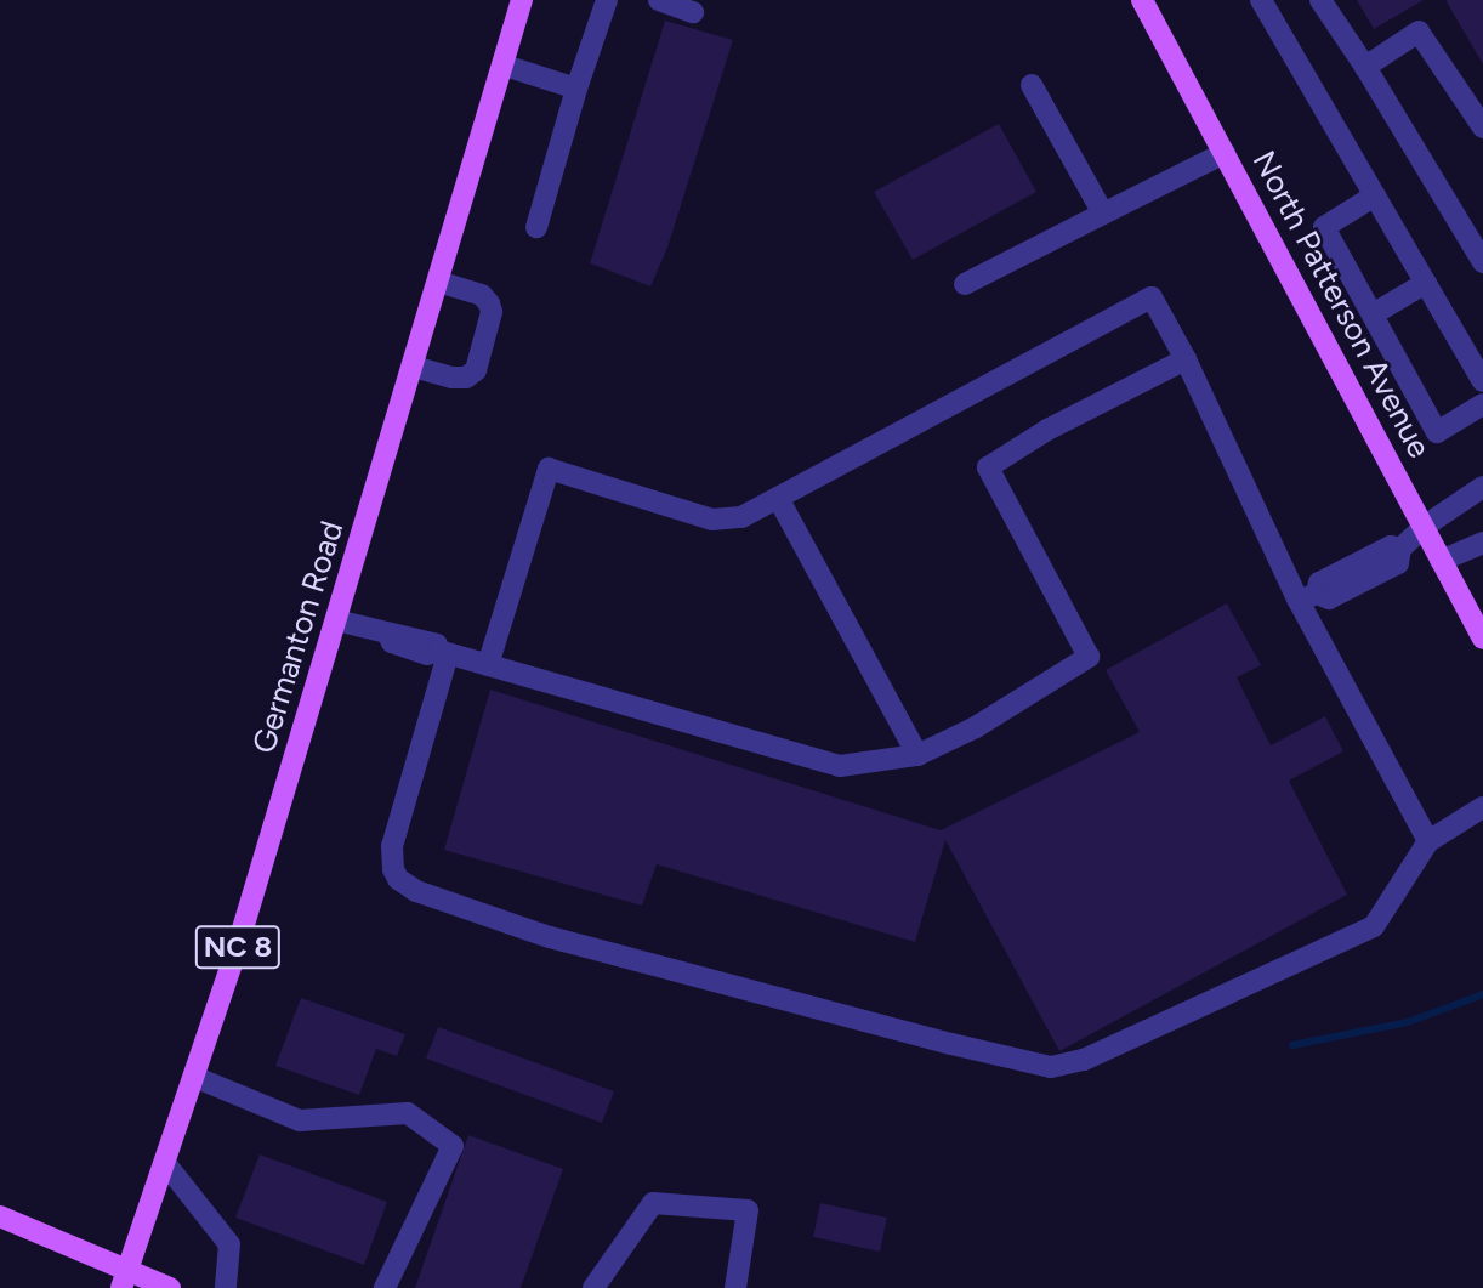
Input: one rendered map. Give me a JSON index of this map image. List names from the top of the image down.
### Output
{
  "streets": {
    "main road": ["North Patterson Avenue", "Germanton Road", "NC 8"]
  }
}
